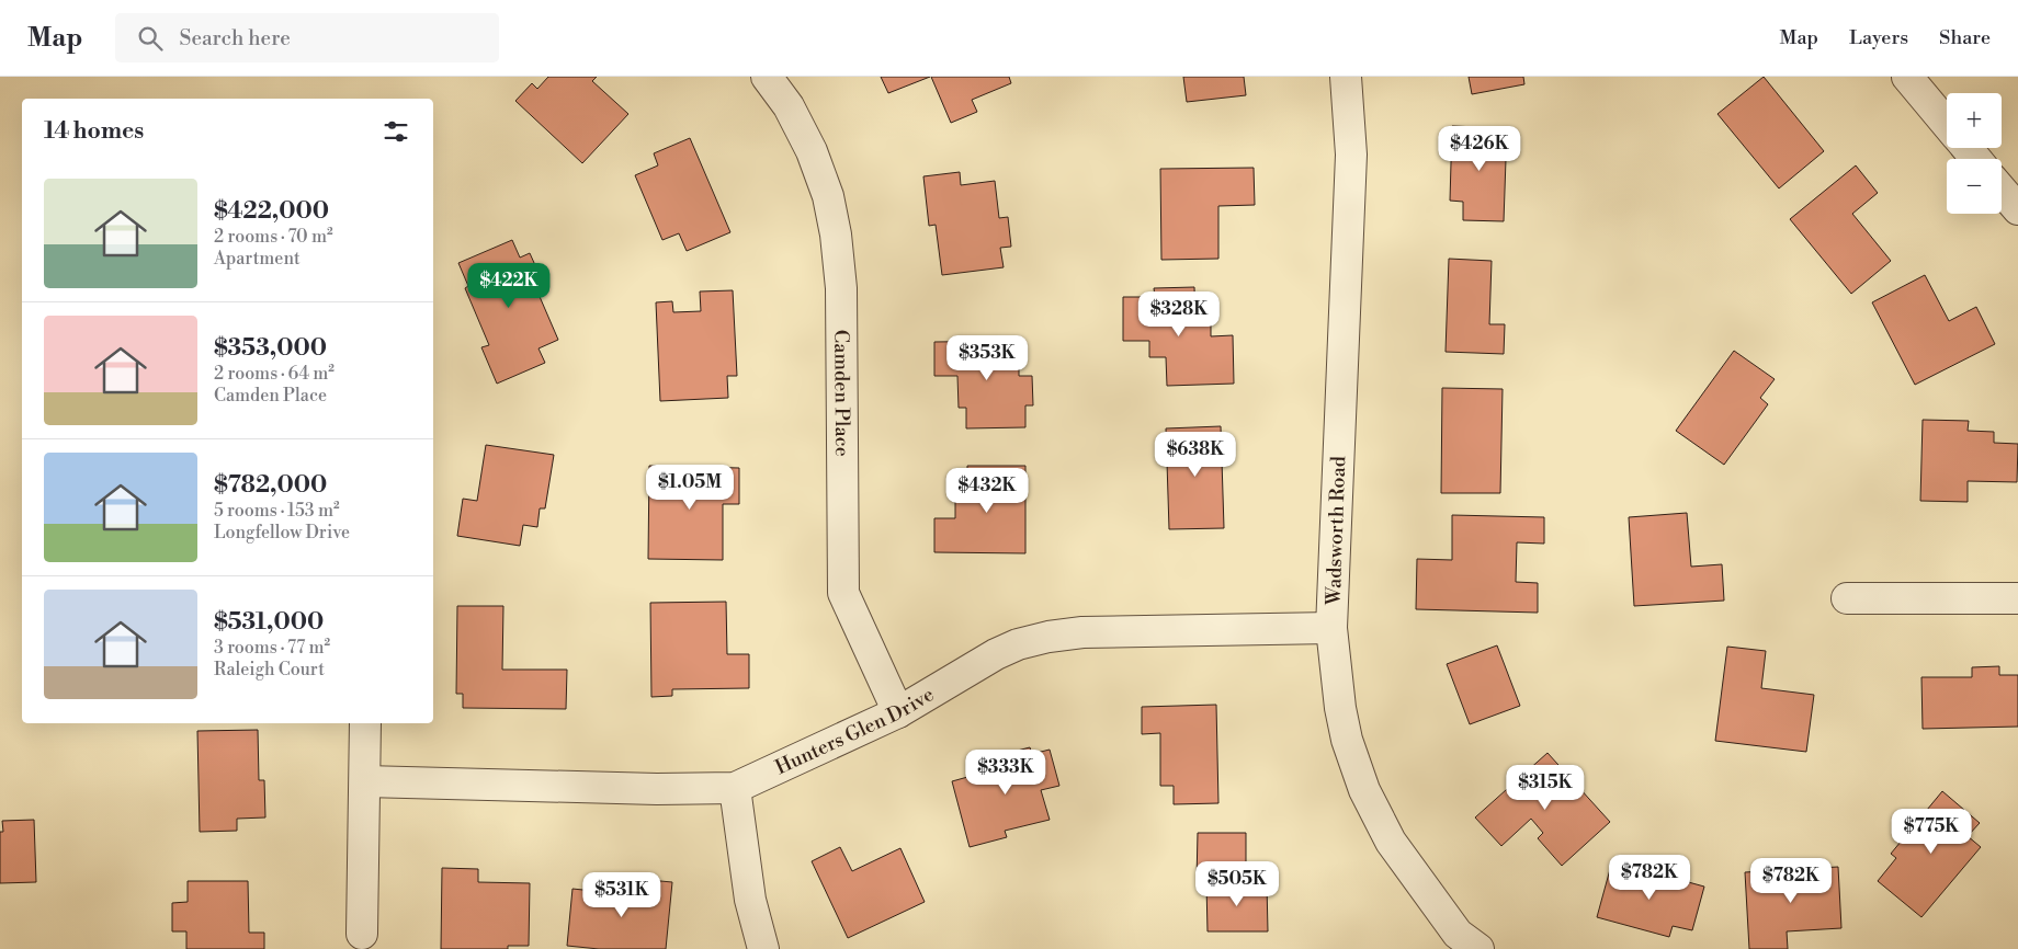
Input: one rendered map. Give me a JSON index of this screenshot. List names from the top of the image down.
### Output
{
  "streets": {
    "street": ["Camden Place", "Wadsworth Road", "Hunters Glen Drive"]
  },
  "crossings": [
    ["Camden Place", "Hunters Glen Drive"],
    ["Wadsworth Road", "Hunters Glen Drive"]
  ],
  "page": {
    "header": "Map",
    "search": "Search here",
    "nav": ["Map", "Layers", "Share"],
    "map_buttons": ["+", "−"],
    "heading": "14 homes",
    "price": [
      "$426K",
      "$422K",
      "$328K",
      "$353K",
      "$638K",
      "$1.05M",
      "$432K",
      "$333K",
      "$315K",
      "$775K",
      "$782K",
      "$782K",
      "$505K",
      "$531K"
    ],
    "list": [
      {
        "name": "$422,000",
        "note": "2 rooms · 70 m² · Apartment"
      },
      {
        "name": "$353,000",
        "note": "2 rooms · 64 m² · Camden Place"
      },
      {
        "name": "$782,000",
        "note": "5 rooms · 153 m² · Longfellow Drive"
      },
      {
        "name": "$531,000",
        "note": "3 rooms · 77 m² · Raleigh Court"
      }
    ]
  }
}
